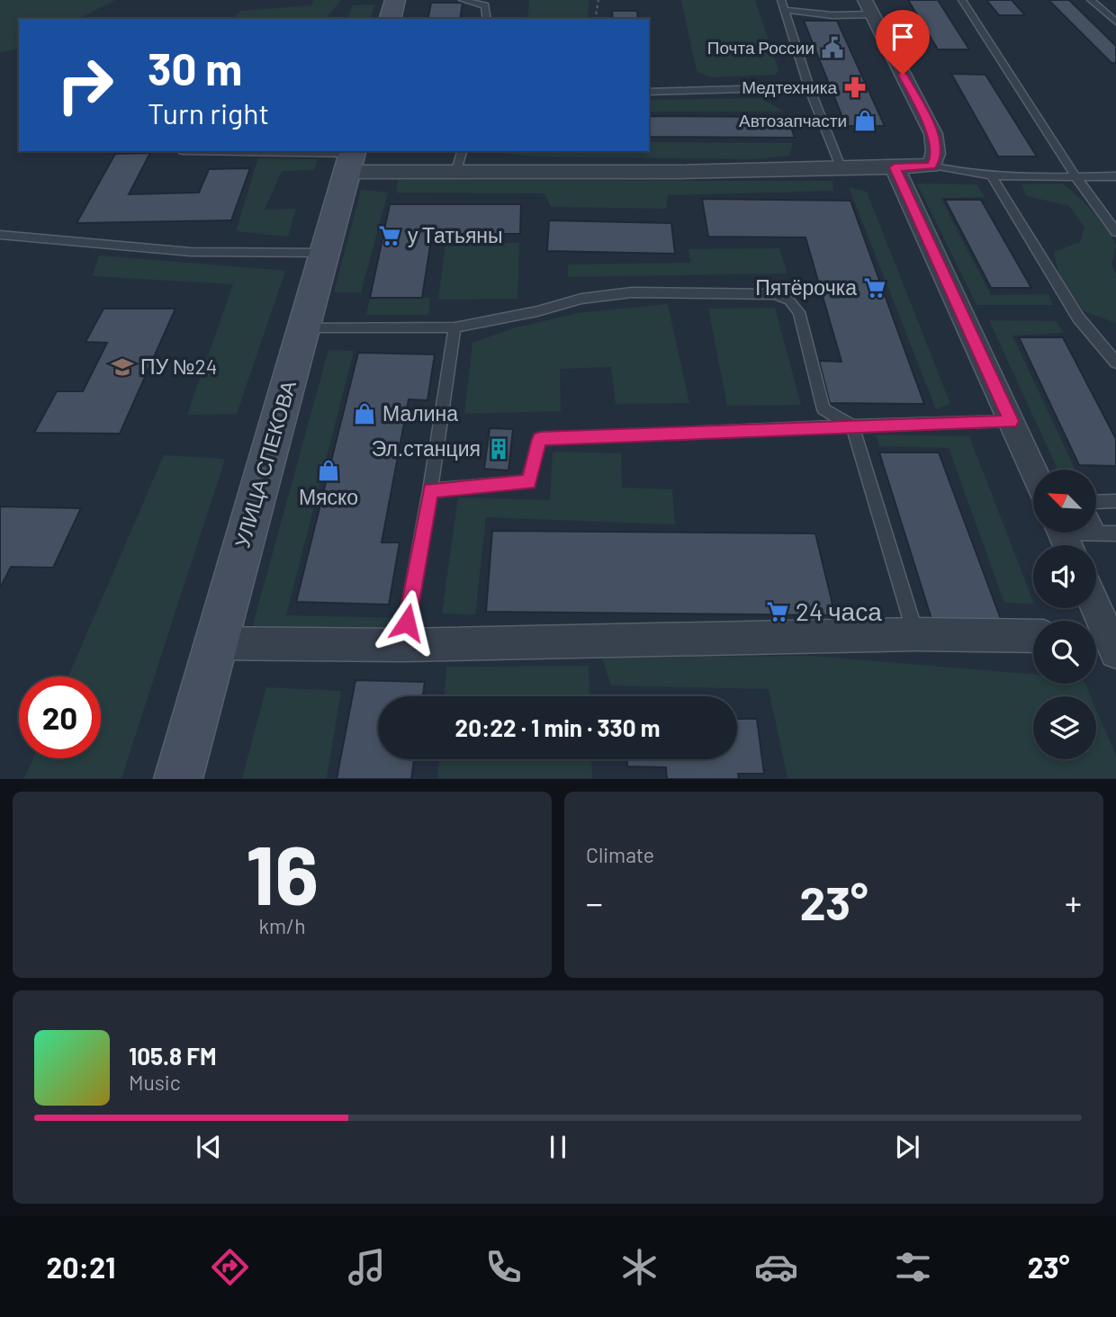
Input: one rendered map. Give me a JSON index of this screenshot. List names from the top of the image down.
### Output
{
  "streets": {
    "main road": ["УЛИЦА СПЕКОВА"]
  },
  "places": {
    "public building": ["Почта России"],
    "pharmacy": ["Медтехника"],
    "shop": ["Автозапчасти", "Малина", "Мяско"],
    "supermarket": ["у Татьяны", "Пятёрочка", "24 часа"],
    "school or university": ["ПУ №24"],
    "building": ["Эл.станция"]
  },
  "north": "top left",
  "page": {
    "turn": ["30 m", "Turn right"],
    "limit": "20",
    "trip": "20:22 · 1 min · 330 m",
    "tile": [
      ["16", "km/h"],
      "Climate"
    ],
    "heat": ["−", "23°", "+"],
    "song": ["105.8 FM", "Music"],
    "tabs": ["20:21", "23°"]
  }
}
